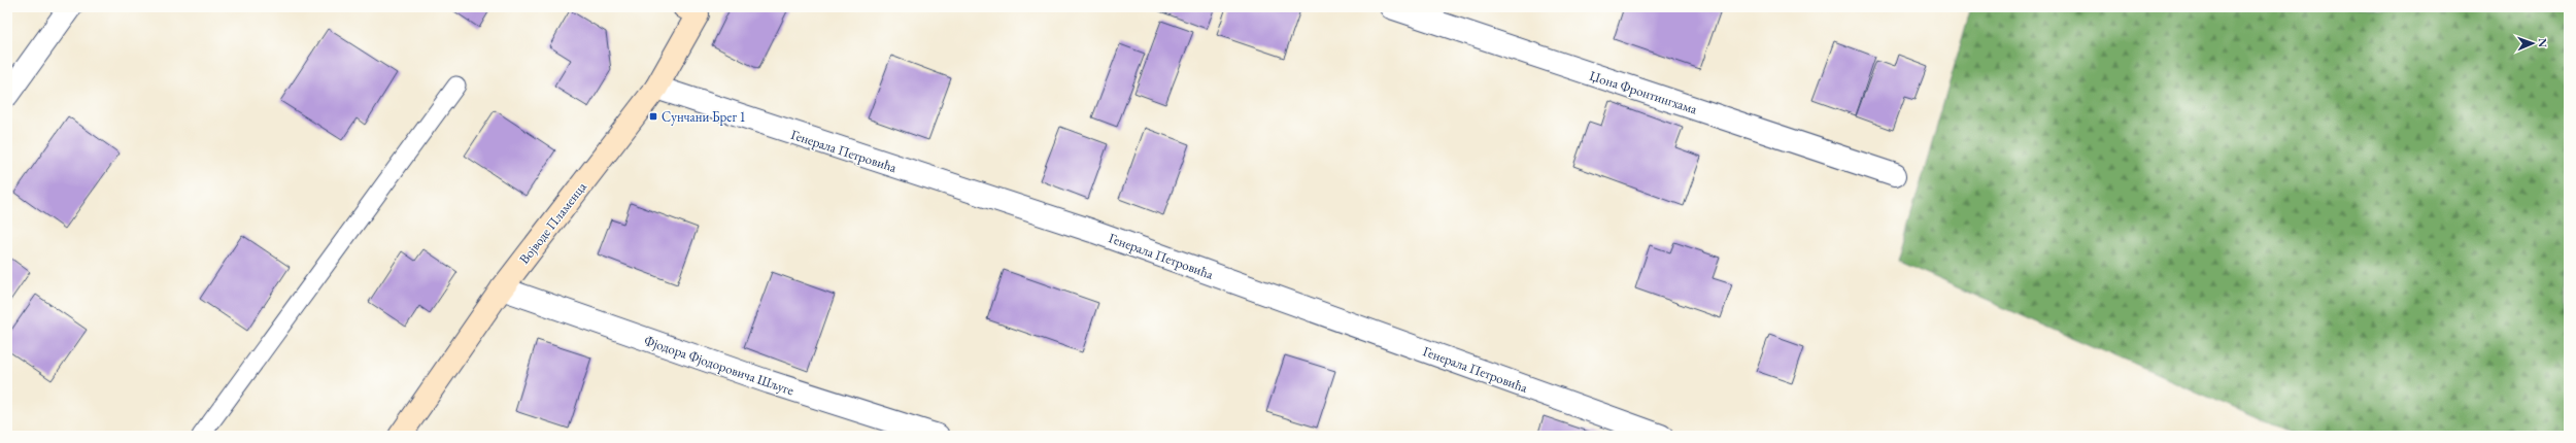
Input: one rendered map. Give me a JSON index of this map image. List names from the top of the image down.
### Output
{
  "streets": {
    "street": [
      "Џона Фронтингхама",
      "Генерала Петровића",
      "Војводе Пламенца",
      "Фјодора Фјодоровича Шљуге"
    ]
  },
  "crossings": [
    ["Генерала Петровића", "Војводе Пламенца"],
    ["Војводе Пламенца", "Фјодора Фјодоровича Шљуге"]
  ],
  "places": {
    "transit": ["Сунчани Брег 1"]
  },
  "north": "right"
}
